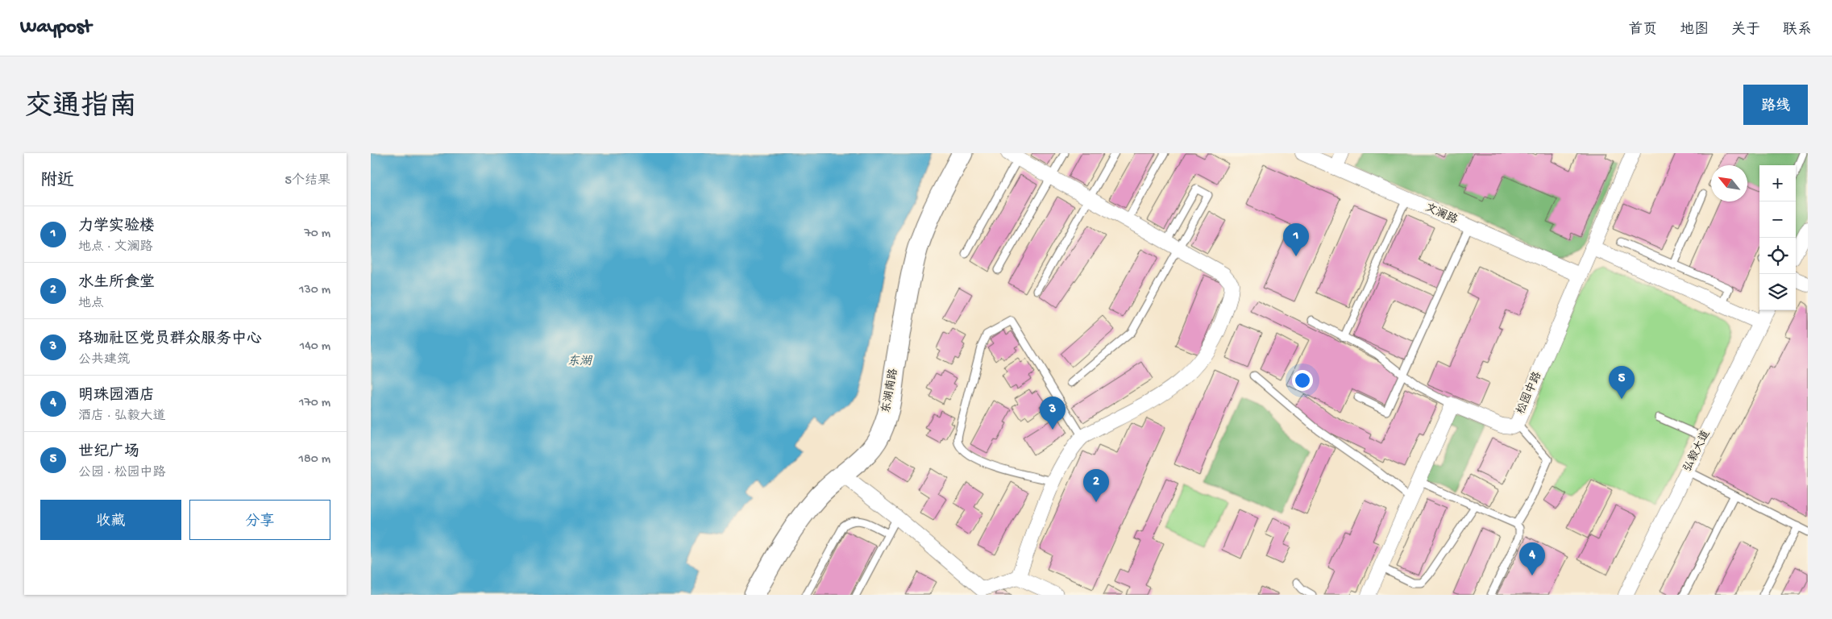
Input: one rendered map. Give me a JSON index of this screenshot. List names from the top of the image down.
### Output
{
  "streets": {
    "street": [
      "文澜路",
      "东湖南路",
      "松园中路",
      "弘毅大道"
    ]
  },
  "crossings": [
    ["文澜路", "松园中路"]
  ],
  "water": ["东湖"],
  "north": "top left",
  "page": {
    "header": "Waypost",
    "nav": [
      "首页",
      "地图",
      "关于",
      "联系"
    ],
    "title": "交通指南",
    "buttons": [
      "路线",
      ["收藏", "分享"]
    ],
    "heading": ["附近", "5个结果"],
    "map_buttons": ["+", "−"],
    "list": [
      {
        "mark": "1",
        "name": "力学实验楼",
        "note": "地点 · 文澜路",
        "value": "70 m"
      },
      {
        "mark": "2",
        "name": "水生所食堂",
        "note": "地点",
        "value": "130 m"
      },
      {
        "mark": "3",
        "name": "珞珈社区党员群众服务中心",
        "note": "公共建筑",
        "value": "140 m"
      },
      {
        "mark": "4",
        "name": "明珠园酒店",
        "note": "酒店 · 弘毅大道",
        "value": "170 m"
      },
      {
        "mark": "5",
        "name": "世纪广场",
        "note": "公园 · 松园中路",
        "value": "180 m"
      }
    ],
    "pins": [
      "1",
      "5",
      "3",
      "2",
      "4"
    ]
  }
}
